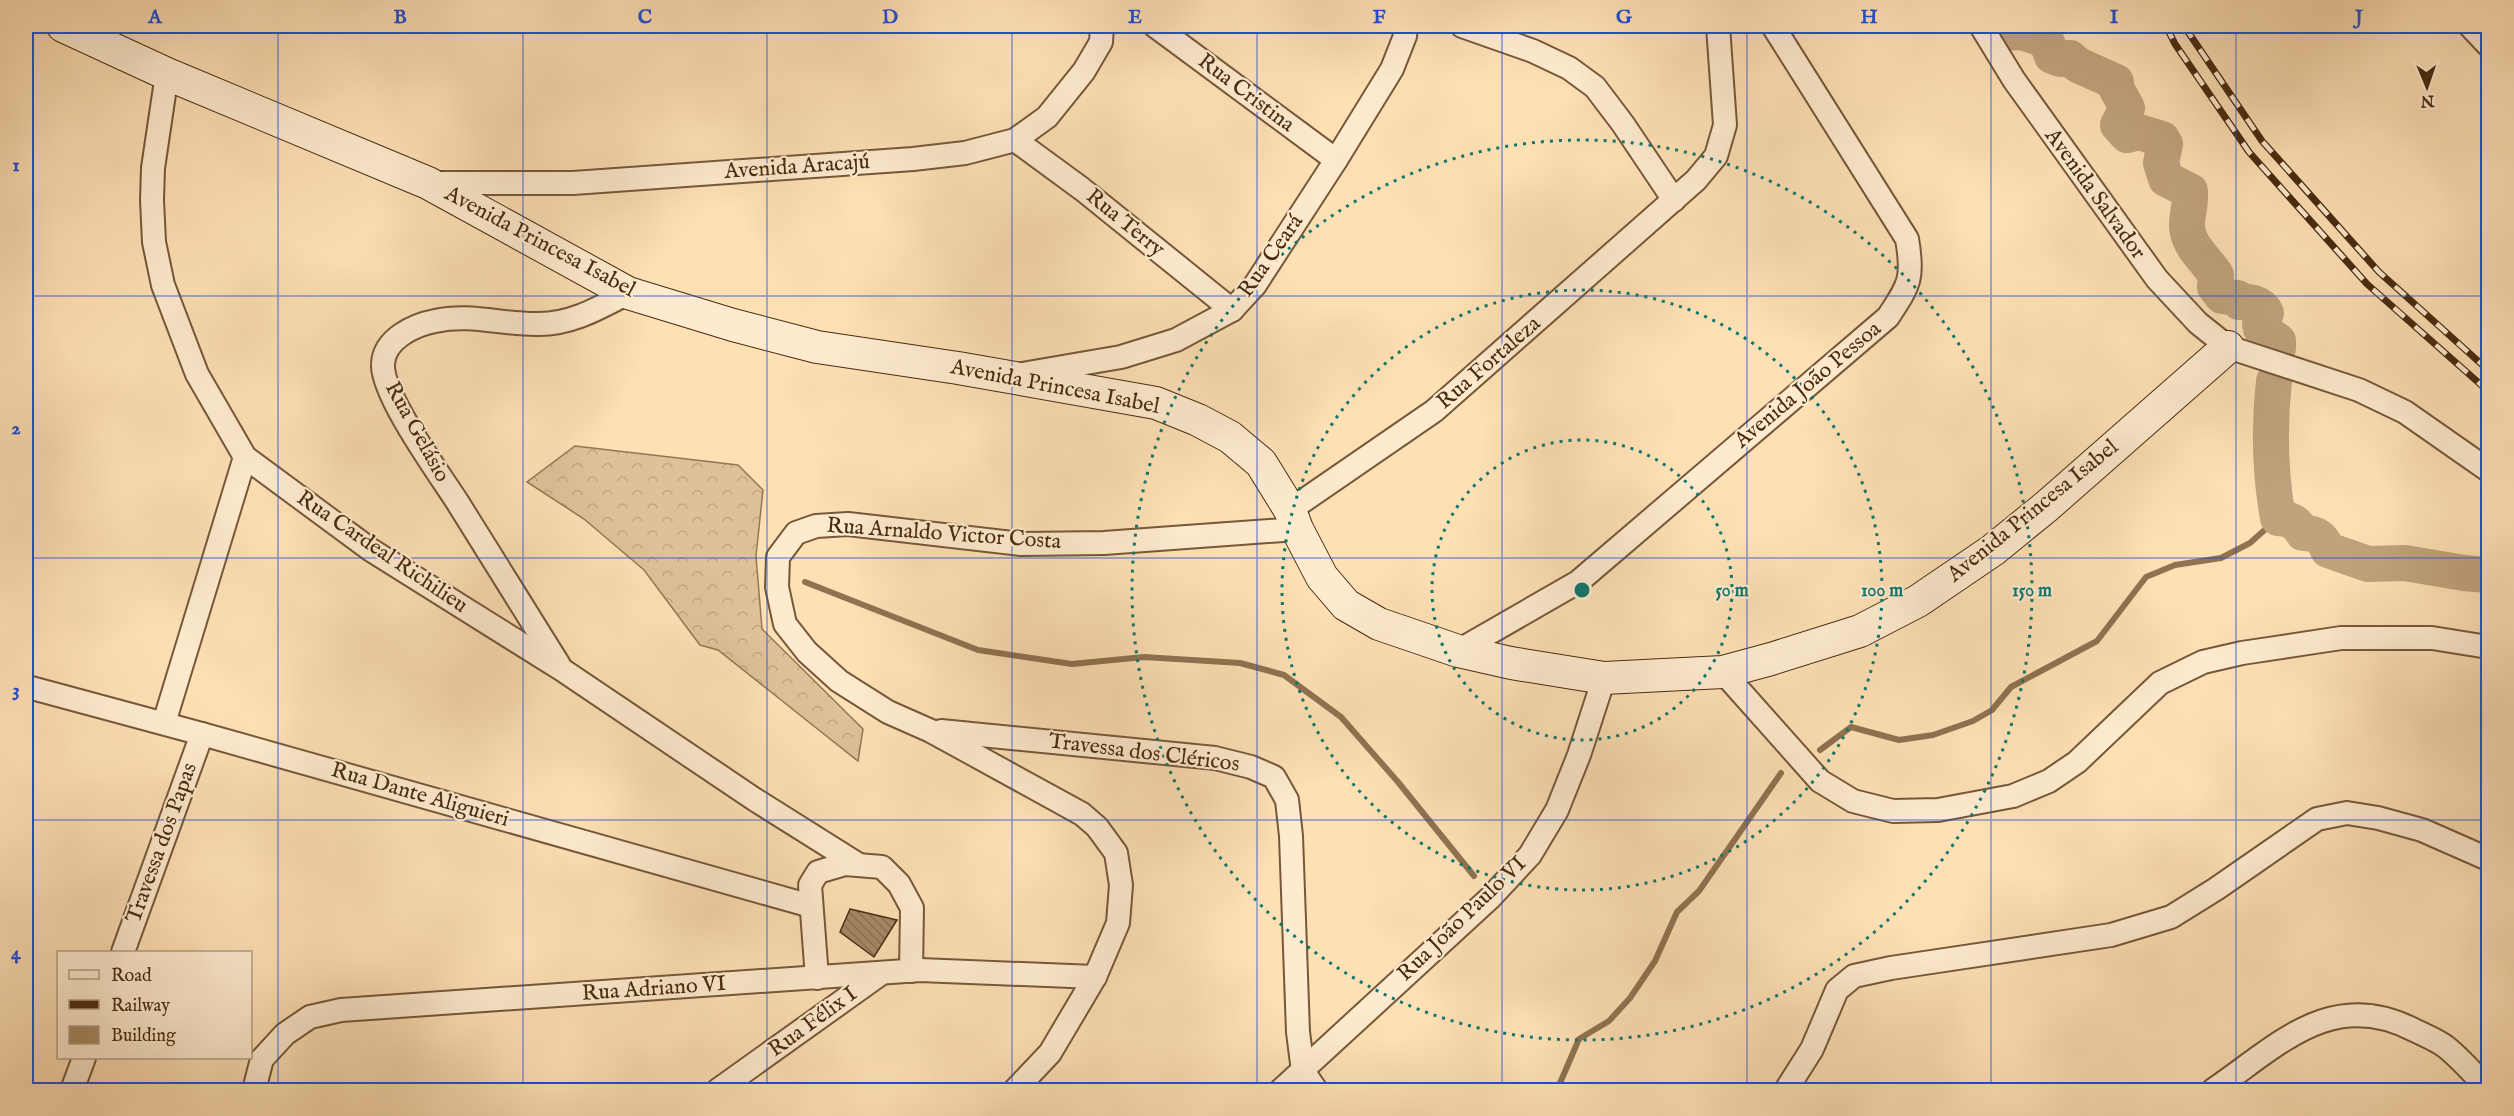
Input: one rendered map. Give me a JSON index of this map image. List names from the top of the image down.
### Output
{
  "streets": {
    "street": [
      "Rua Cristina",
      "Avenida Aracajú",
      "Avenida Salvador",
      "Rua Terry",
      "Avenida Princesa Isabel",
      "Rua Ceará",
      "Rua Fortaleza",
      "Avenida João Pessoa",
      "Rua Gelásio",
      "Rua Arnaldo Victor Costa",
      "Rua Cardeal Richilieu",
      "Travessa dos Cléricos",
      "Rua Dante Aliguieri",
      "Travessa dos Papas",
      "Rua João Paulo VI",
      "Rua Adriano VI",
      "Rua Félix I"
    ]
  },
  "crossings": [
    ["Rua Cristina", "Rua Ceará"],
    ["Avenida Aracajú", "Rua Terry"],
    ["Avenida Aracajú", "Avenida Princesa Isabel"],
    ["Avenida Salvador", "Avenida Princesa Isabel"],
    ["Rua Terry", "Rua Ceará"],
    ["Avenida Princesa Isabel", "Rua Ceará"],
    ["Avenida Princesa Isabel", "Rua Fortaleza"],
    ["Avenida Princesa Isabel", "Avenida João Pessoa"],
    ["Avenida Princesa Isabel", "Rua Gelásio"],
    ["Avenida Princesa Isabel", "Rua Arnaldo Victor Costa"],
    ["Avenida Princesa Isabel", "Rua Cardeal Richilieu"],
    ["Avenida Princesa Isabel", "Rua João Paulo VI"],
    ["Rua Fortaleza", "Rua Arnaldo Victor Costa"],
    ["Rua Gelásio", "Rua Cardeal Richilieu"],
    ["Rua Arnaldo Victor Costa", "Travessa dos Cléricos"],
    ["Rua Arnaldo Victor Costa", "Rua Adriano VI"],
    ["Rua Cardeal Richilieu", "Rua Dante Aliguieri"],
    ["Rua Cardeal Richilieu", "Rua Adriano VI"],
    ["Rua Cardeal Richilieu", "Rua Félix I"],
    ["Travessa dos Cléricos", "Rua João Paulo VI"],
    ["Rua Dante Aliguieri", "Travessa dos Papas"],
    ["Rua Dante Aliguieri", "Rua Adriano VI"],
    ["Rua Dante Aliguieri", "Rua Félix I"],
    ["Rua Adriano VI", "Rua Félix I"]
  ],
  "legend": ["Road", "Railway", "Building"],
  "north": "bottom",
  "grid": {
    "columns": [
      "A",
      "B",
      "C",
      "D",
      "E",
      "F",
      "G",
      "H",
      "I",
      "J"
    ],
    "rows": [
      "1",
      "2",
      "3",
      "4"
    ]
  },
  "rings": ["50 m", "100 m", "150 m"]
}
